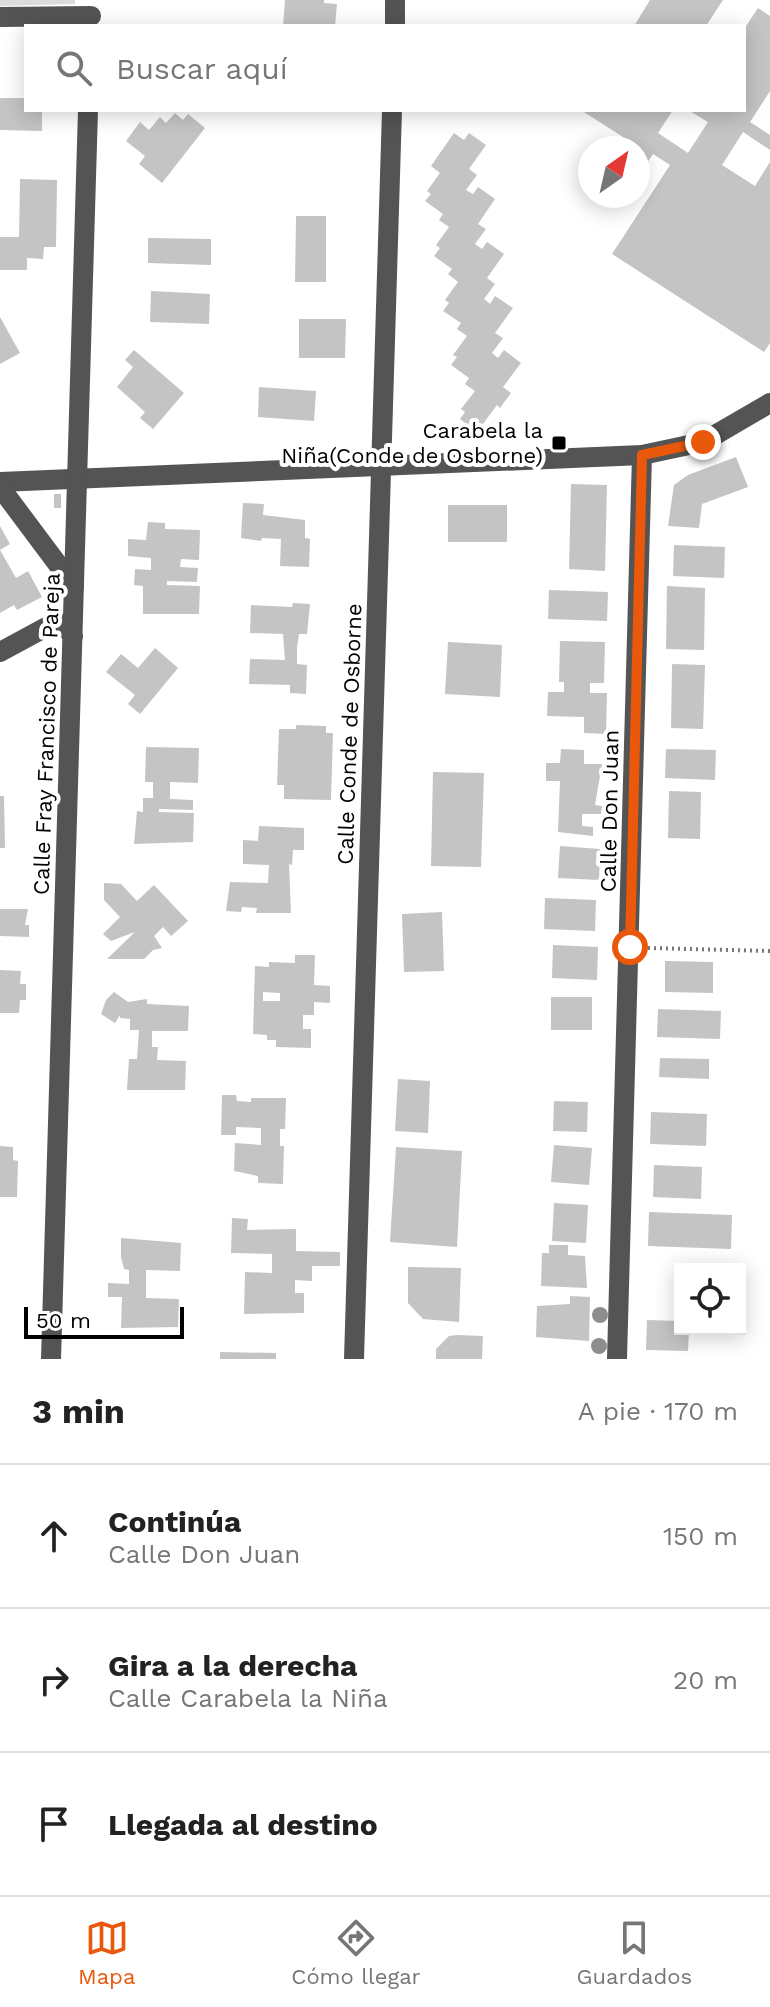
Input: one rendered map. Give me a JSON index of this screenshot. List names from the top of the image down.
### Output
{
  "streets": {
    "street": ["Calle Fray Francisco de Pareja", "Calle Conde de Osborne", "Calle Don Juan"]
  },
  "places": {
    "transit": ["Carabela la Niña(Conde de Osborne)"]
  },
  "scale_bar": "50 m",
  "north": "top right",
  "page": {
    "search": "Buscar aquí",
    "scale": "50 m",
    "heading": ["3 min", "A pie · 170 m"],
    "list": [
      ["Continúa", "Calle Don Juan", "150 m"],
      ["Gira a la derecha", "Calle Carabela la Niña", "20 m"],
      "Llegada al destino"
    ],
    "nav": ["Mapa", "Cómo llegar", "Guardados"]
  }
}
